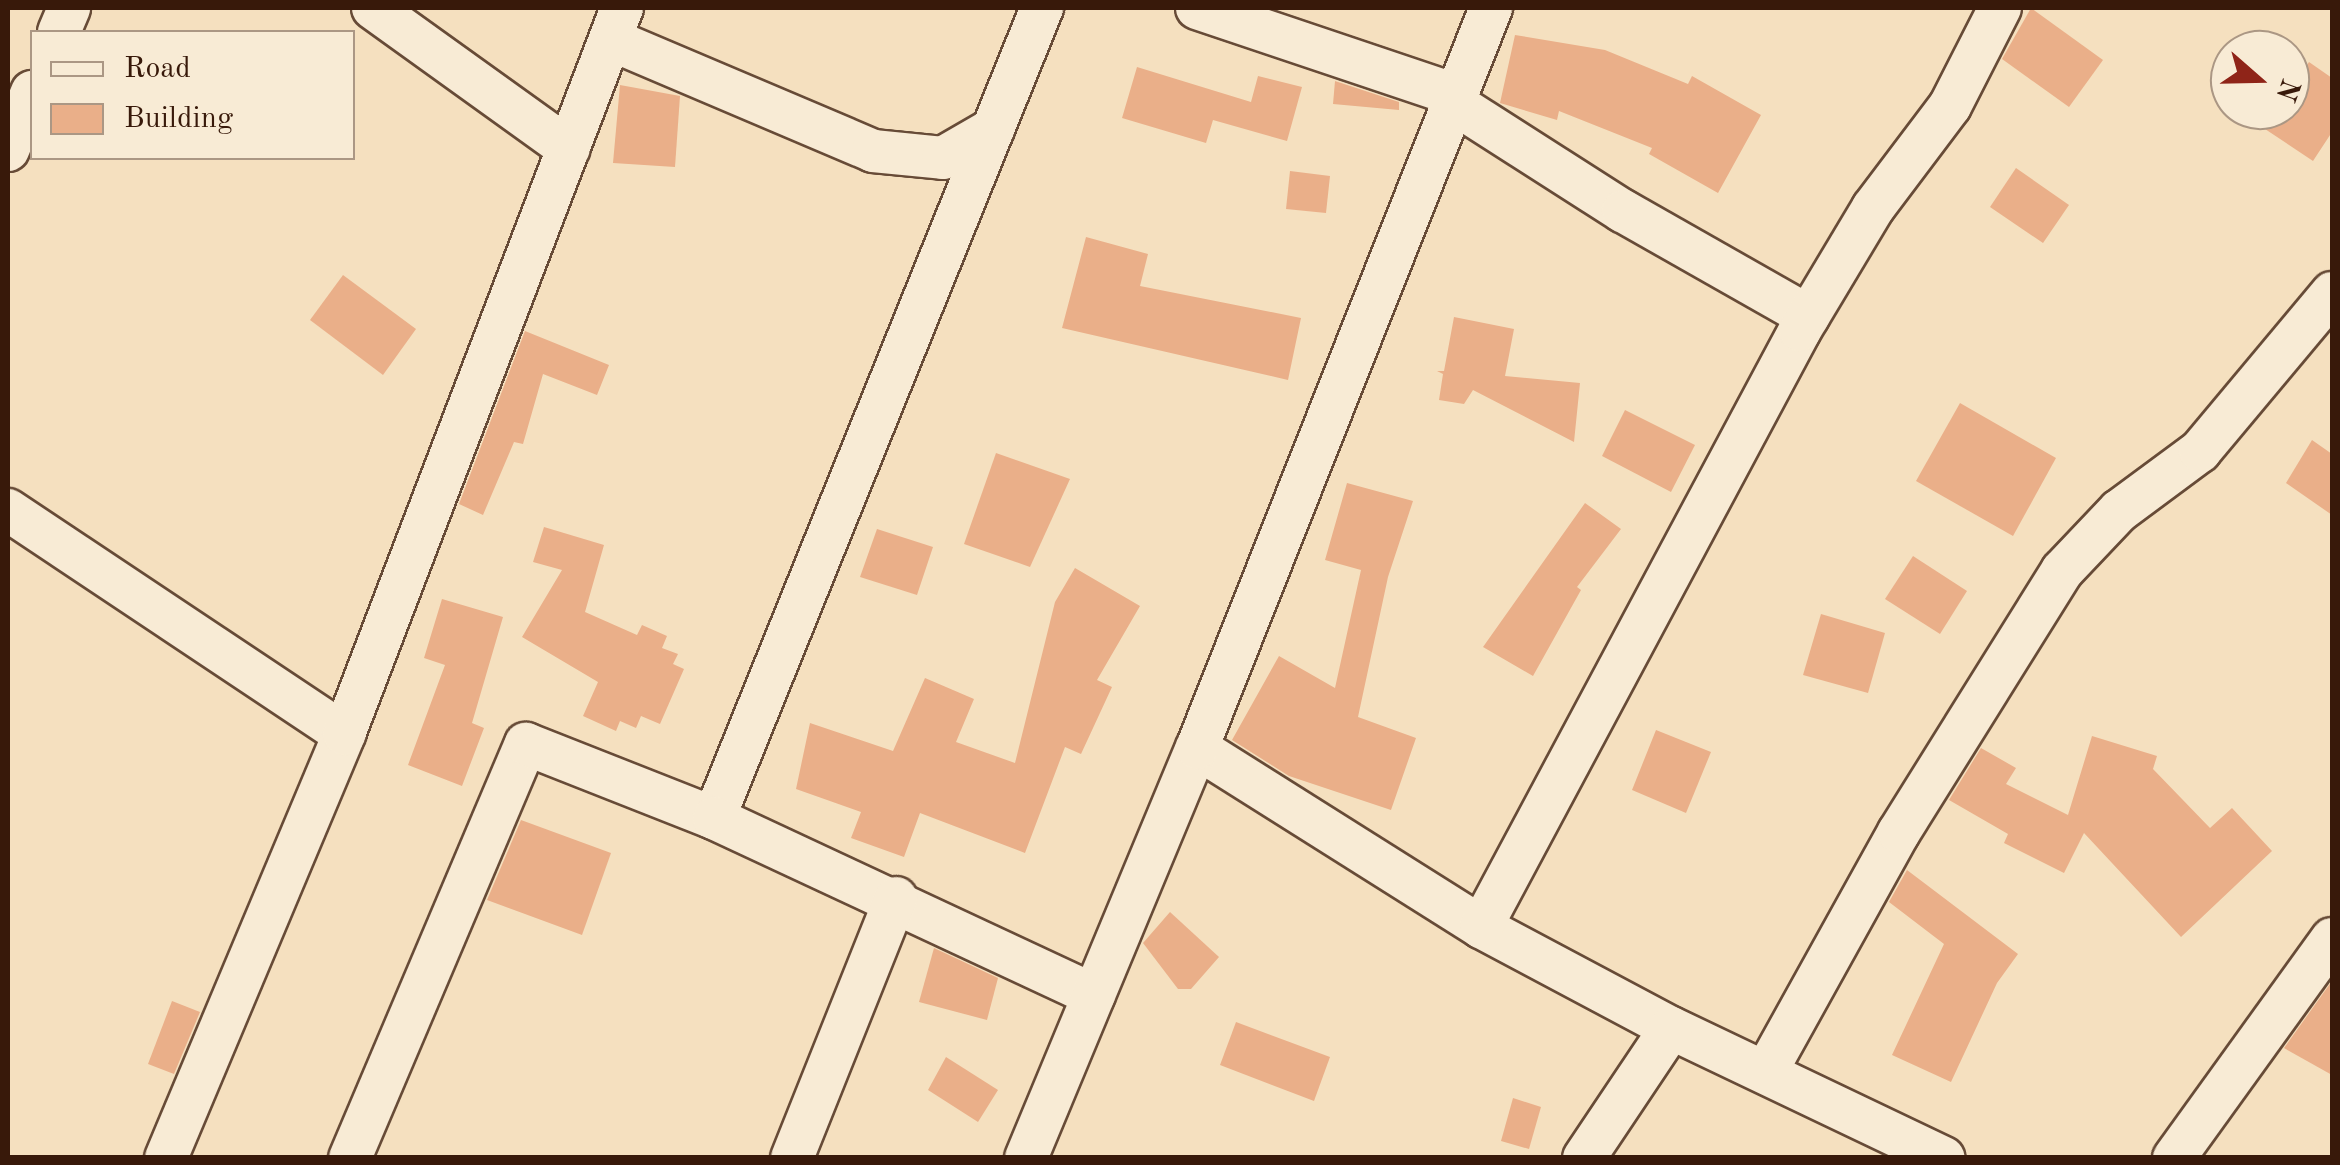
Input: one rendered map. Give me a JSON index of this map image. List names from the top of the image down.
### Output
{
  "legend": ["Road", "Building"],
  "north": "right"
}
